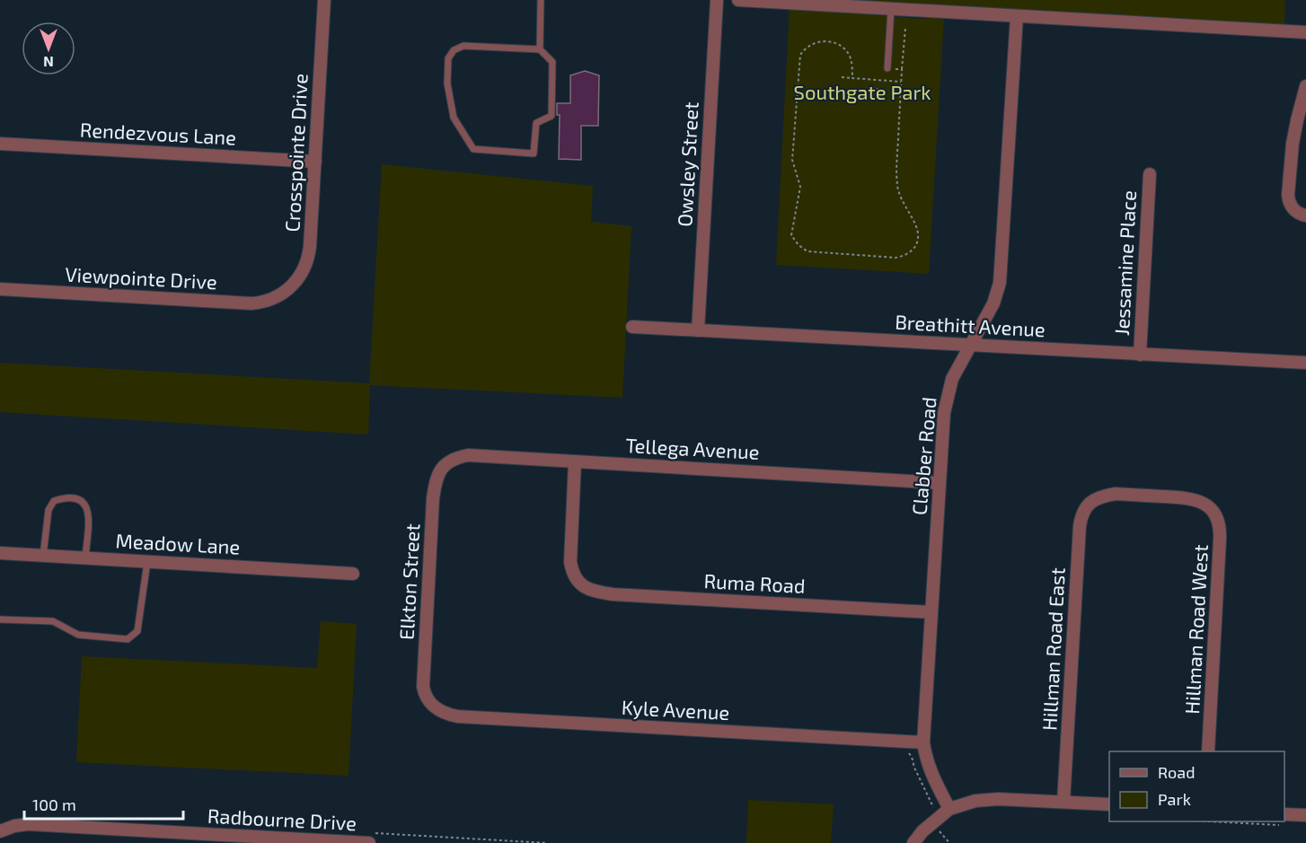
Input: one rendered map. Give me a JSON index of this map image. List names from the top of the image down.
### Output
{
  "streets": {
    "street": [
      "Rendezvous Lane",
      "Crosspointe Drive",
      "Owsley Street",
      "Jessamine Place",
      "Viewpointe Drive",
      "Breathitt Avenue",
      "Tellega Avenue",
      "Clabber Road",
      "Meadow Lane",
      "Elkton Street",
      "Ruma Road",
      "Hillman Road West",
      "Hillman Road East",
      "Kyle Avenue",
      "Radbourne Drive"
    ]
  },
  "crossings": [
    ["Rendezvous Lane", "Crosspointe Drive"],
    ["Crosspointe Drive", "Viewpointe Drive"],
    ["Owsley Street", "Breathitt Avenue"],
    ["Jessamine Place", "Breathitt Avenue"],
    ["Breathitt Avenue", "Clabber Road"],
    ["Tellega Avenue", "Clabber Road"],
    ["Tellega Avenue", "Elkton Street"],
    ["Tellega Avenue", "Ruma Road"],
    ["Clabber Road", "Ruma Road"],
    ["Clabber Road", "Kyle Avenue"],
    ["Elkton Street", "Kyle Avenue"],
    ["Hillman Road West", "Hillman Road East"]
  ],
  "parks": ["Southgate Park"],
  "legend": ["Road", "Park"],
  "scale_bar": "100 m",
  "north": "bottom"
}
